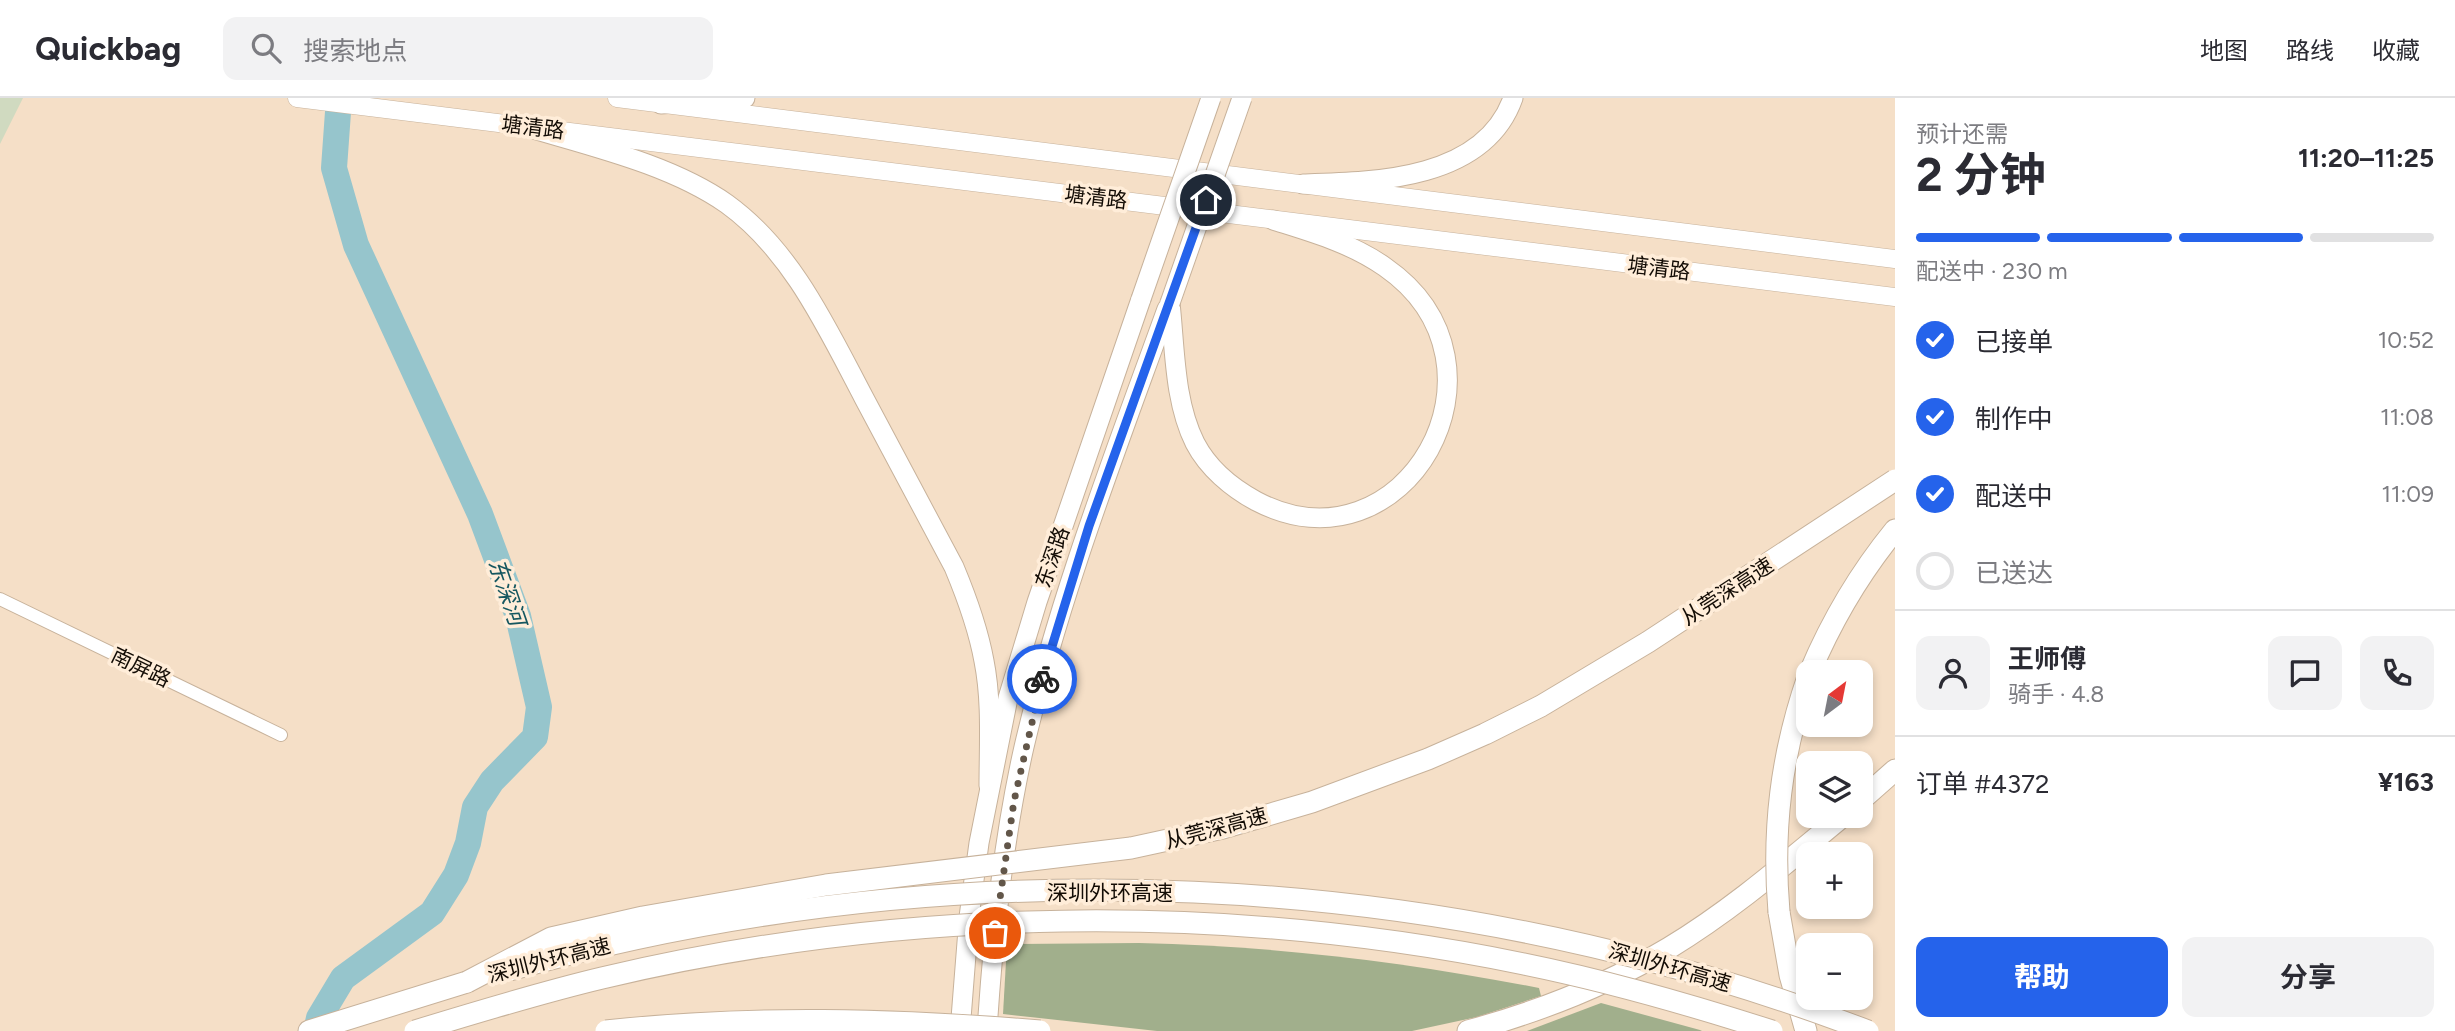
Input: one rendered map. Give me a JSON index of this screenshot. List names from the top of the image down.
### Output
{
  "streets": {
    "highway": ["东深路", "从莞深高速", "深圳外环高速"],
    "main road": ["塘清路"],
    "street": ["南屏路"]
  },
  "crossings": [
    ["从莞深高速", "深圳外环高速"]
  ],
  "water": ["东深河"],
  "north": "top right",
  "page": {
    "header": "Quickbag",
    "search": "搜索地点",
    "nav": ["地图", "路线", "收藏"],
    "heading": ["2 分钟", "预计还需", "11:20–11:25"],
    "panel": [
      "王师傅",
      "骑手 · 4.8",
      "订单 #4372",
      "¥163"
    ],
    "bar": "配送中 · 230 m",
    "list": [
      ["已接单", "10:52"],
      ["制作中", "11:08"],
      ["配送中", "11:09"],
      "已送达"
    ],
    "map_buttons": ["+", "−"],
    "buttons": ["帮助", "分享"]
  }
}
